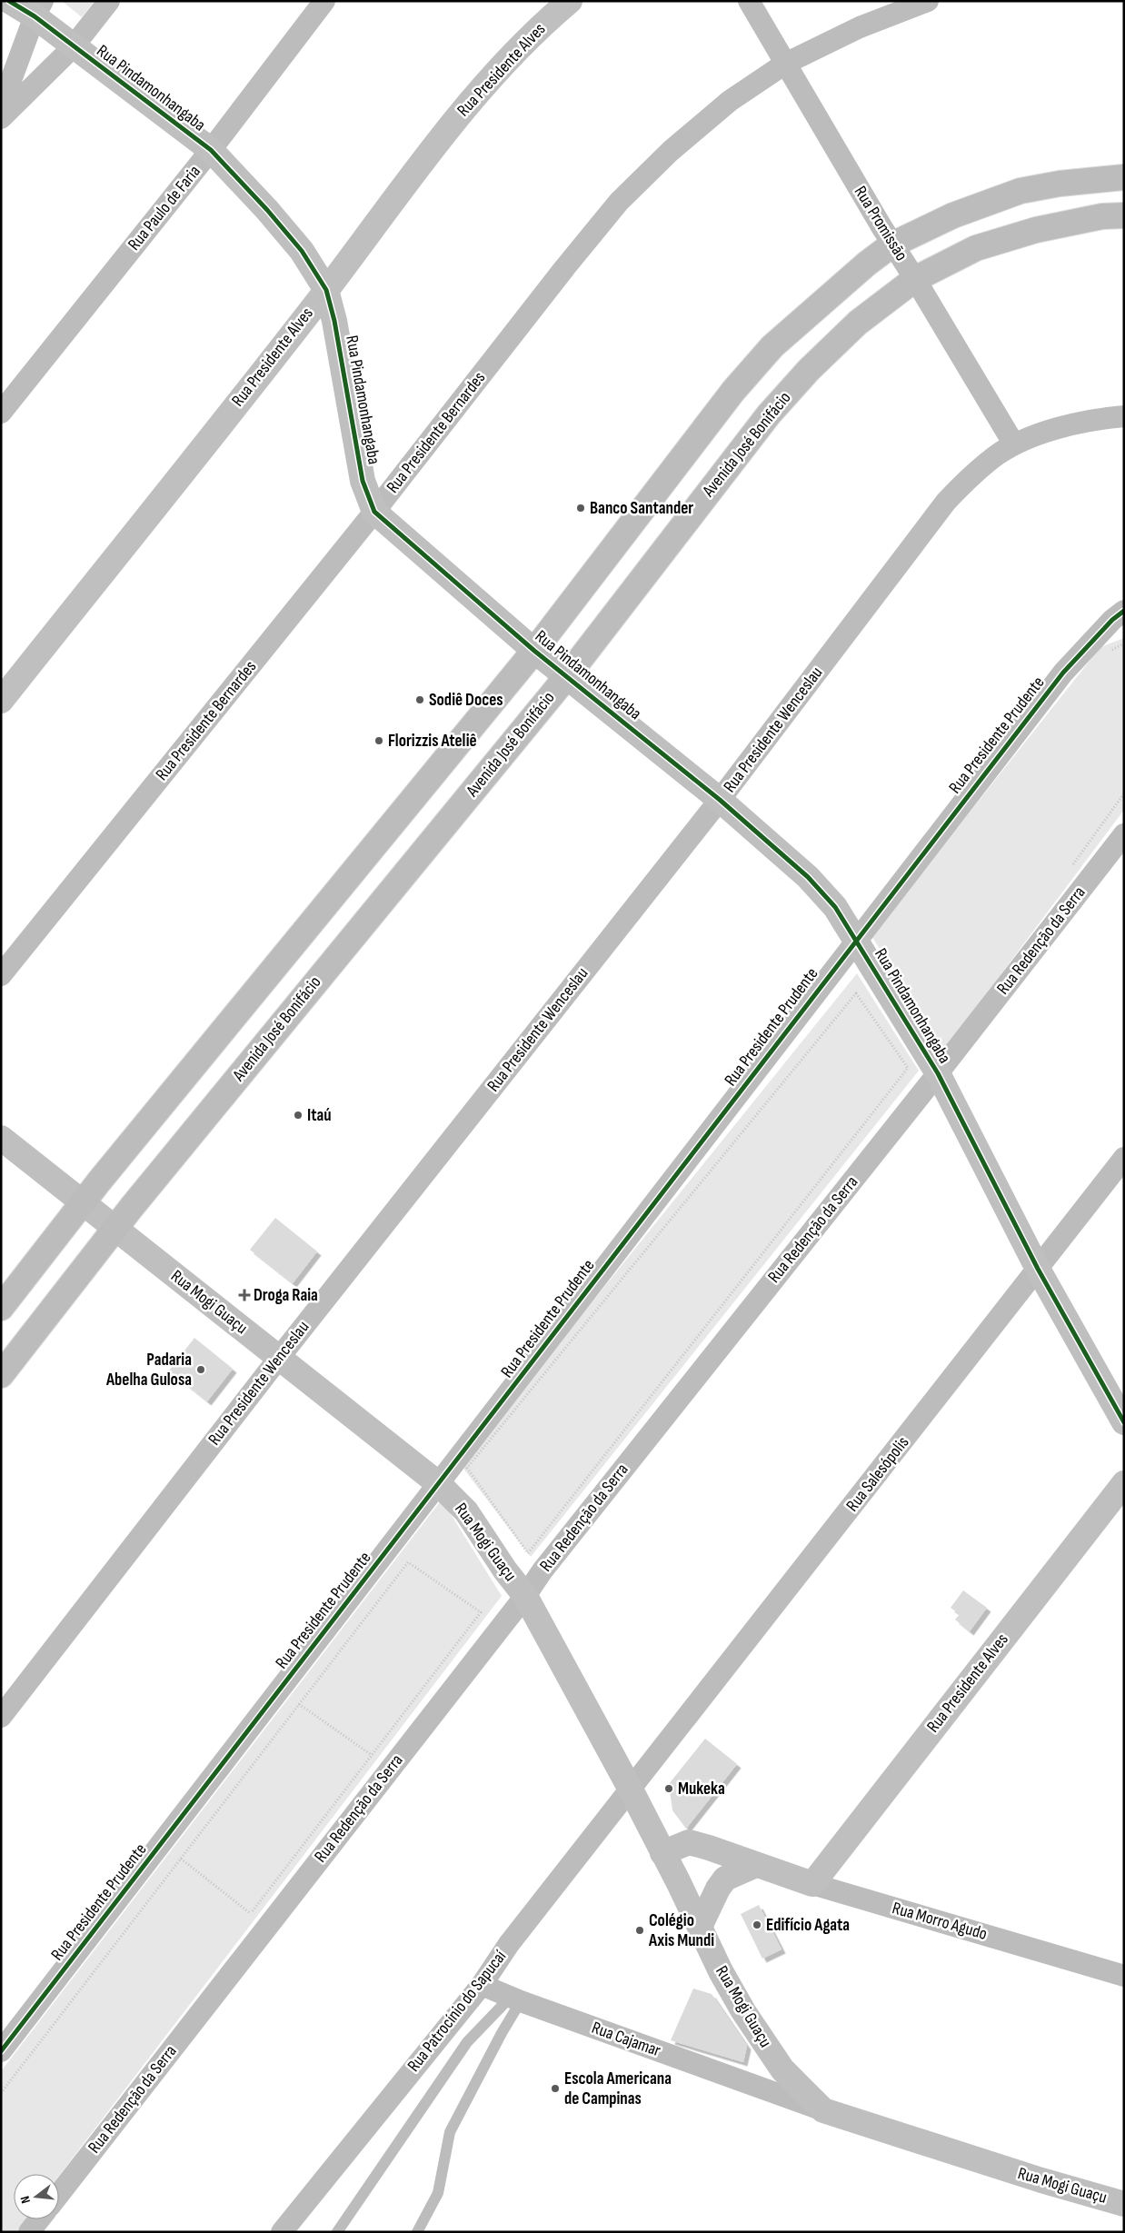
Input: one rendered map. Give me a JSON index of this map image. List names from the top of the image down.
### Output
{
  "streets": {
    "main road": ["Avenida José Bonifácio"],
    "street": [
      "Rua Presidente Alves",
      "Rua Pindamonhangaba",
      "Rua Paulo de Faria",
      "Rua Promissão",
      "Rua Presidente Bernardes",
      "Rua Presidente Wenceslau",
      "Rua Presidente Prudente",
      "Rua Redenção da Serra",
      "Rua Mogi Guaçu",
      "Rua Salesópolis",
      "Rua Morro Agudo",
      "Rua Patrocínio do Sapucaí",
      "Rua Cajamar"
    ]
  },
  "crossings": [
    ["Rua Presidente Alves", "Rua Pindamonhangaba"],
    ["Rua Presidente Alves", "Rua Morro Agudo"],
    ["Rua Pindamonhangaba", "Rua Paulo de Faria"],
    ["Rua Pindamonhangaba", "Rua Presidente Bernardes"],
    ["Rua Pindamonhangaba", "Avenida José Bonifácio"],
    ["Rua Pindamonhangaba", "Rua Presidente Wenceslau"],
    ["Rua Pindamonhangaba", "Rua Presidente Prudente"],
    ["Rua Pindamonhangaba", "Rua Redenção da Serra"],
    ["Rua Pindamonhangaba", "Rua Salesópolis"],
    ["Rua Promissão", "Rua Presidente Bernardes"],
    ["Rua Promissão", "Avenida José Bonifácio"],
    ["Rua Promissão", "Rua Presidente Wenceslau"],
    ["Avenida José Bonifácio", "Rua Mogi Guaçu"],
    ["Rua Presidente Wenceslau", "Rua Mogi Guaçu"],
    ["Rua Presidente Prudente", "Rua Mogi Guaçu"],
    ["Rua Redenção da Serra", "Rua Mogi Guaçu"],
    ["Rua Mogi Guaçu", "Rua Salesópolis"],
    ["Rua Mogi Guaçu", "Rua Morro Agudo"],
    ["Rua Mogi Guaçu", "Rua Patrocínio do Sapucaí"],
    ["Rua Mogi Guaçu", "Rua Cajamar"],
    ["Rua Salesópolis", "Rua Patrocínio do Sapucaí"],
    ["Rua Patrocínio do Sapucaí", "Rua Cajamar"]
  ],
  "places": {
    "other": [
      "Banco Santander",
      "Sodiê Doces",
      "Florizzis Ateliê",
      "Itaú",
      "Padaria Abelha Gulosa",
      "Mukeka",
      "Edifício Agata",
      "Colégio Axis Mundi",
      "Escola Americana de Campinas"
    ],
    "health": ["Droga Raia"]
  },
  "north": "left"
}
